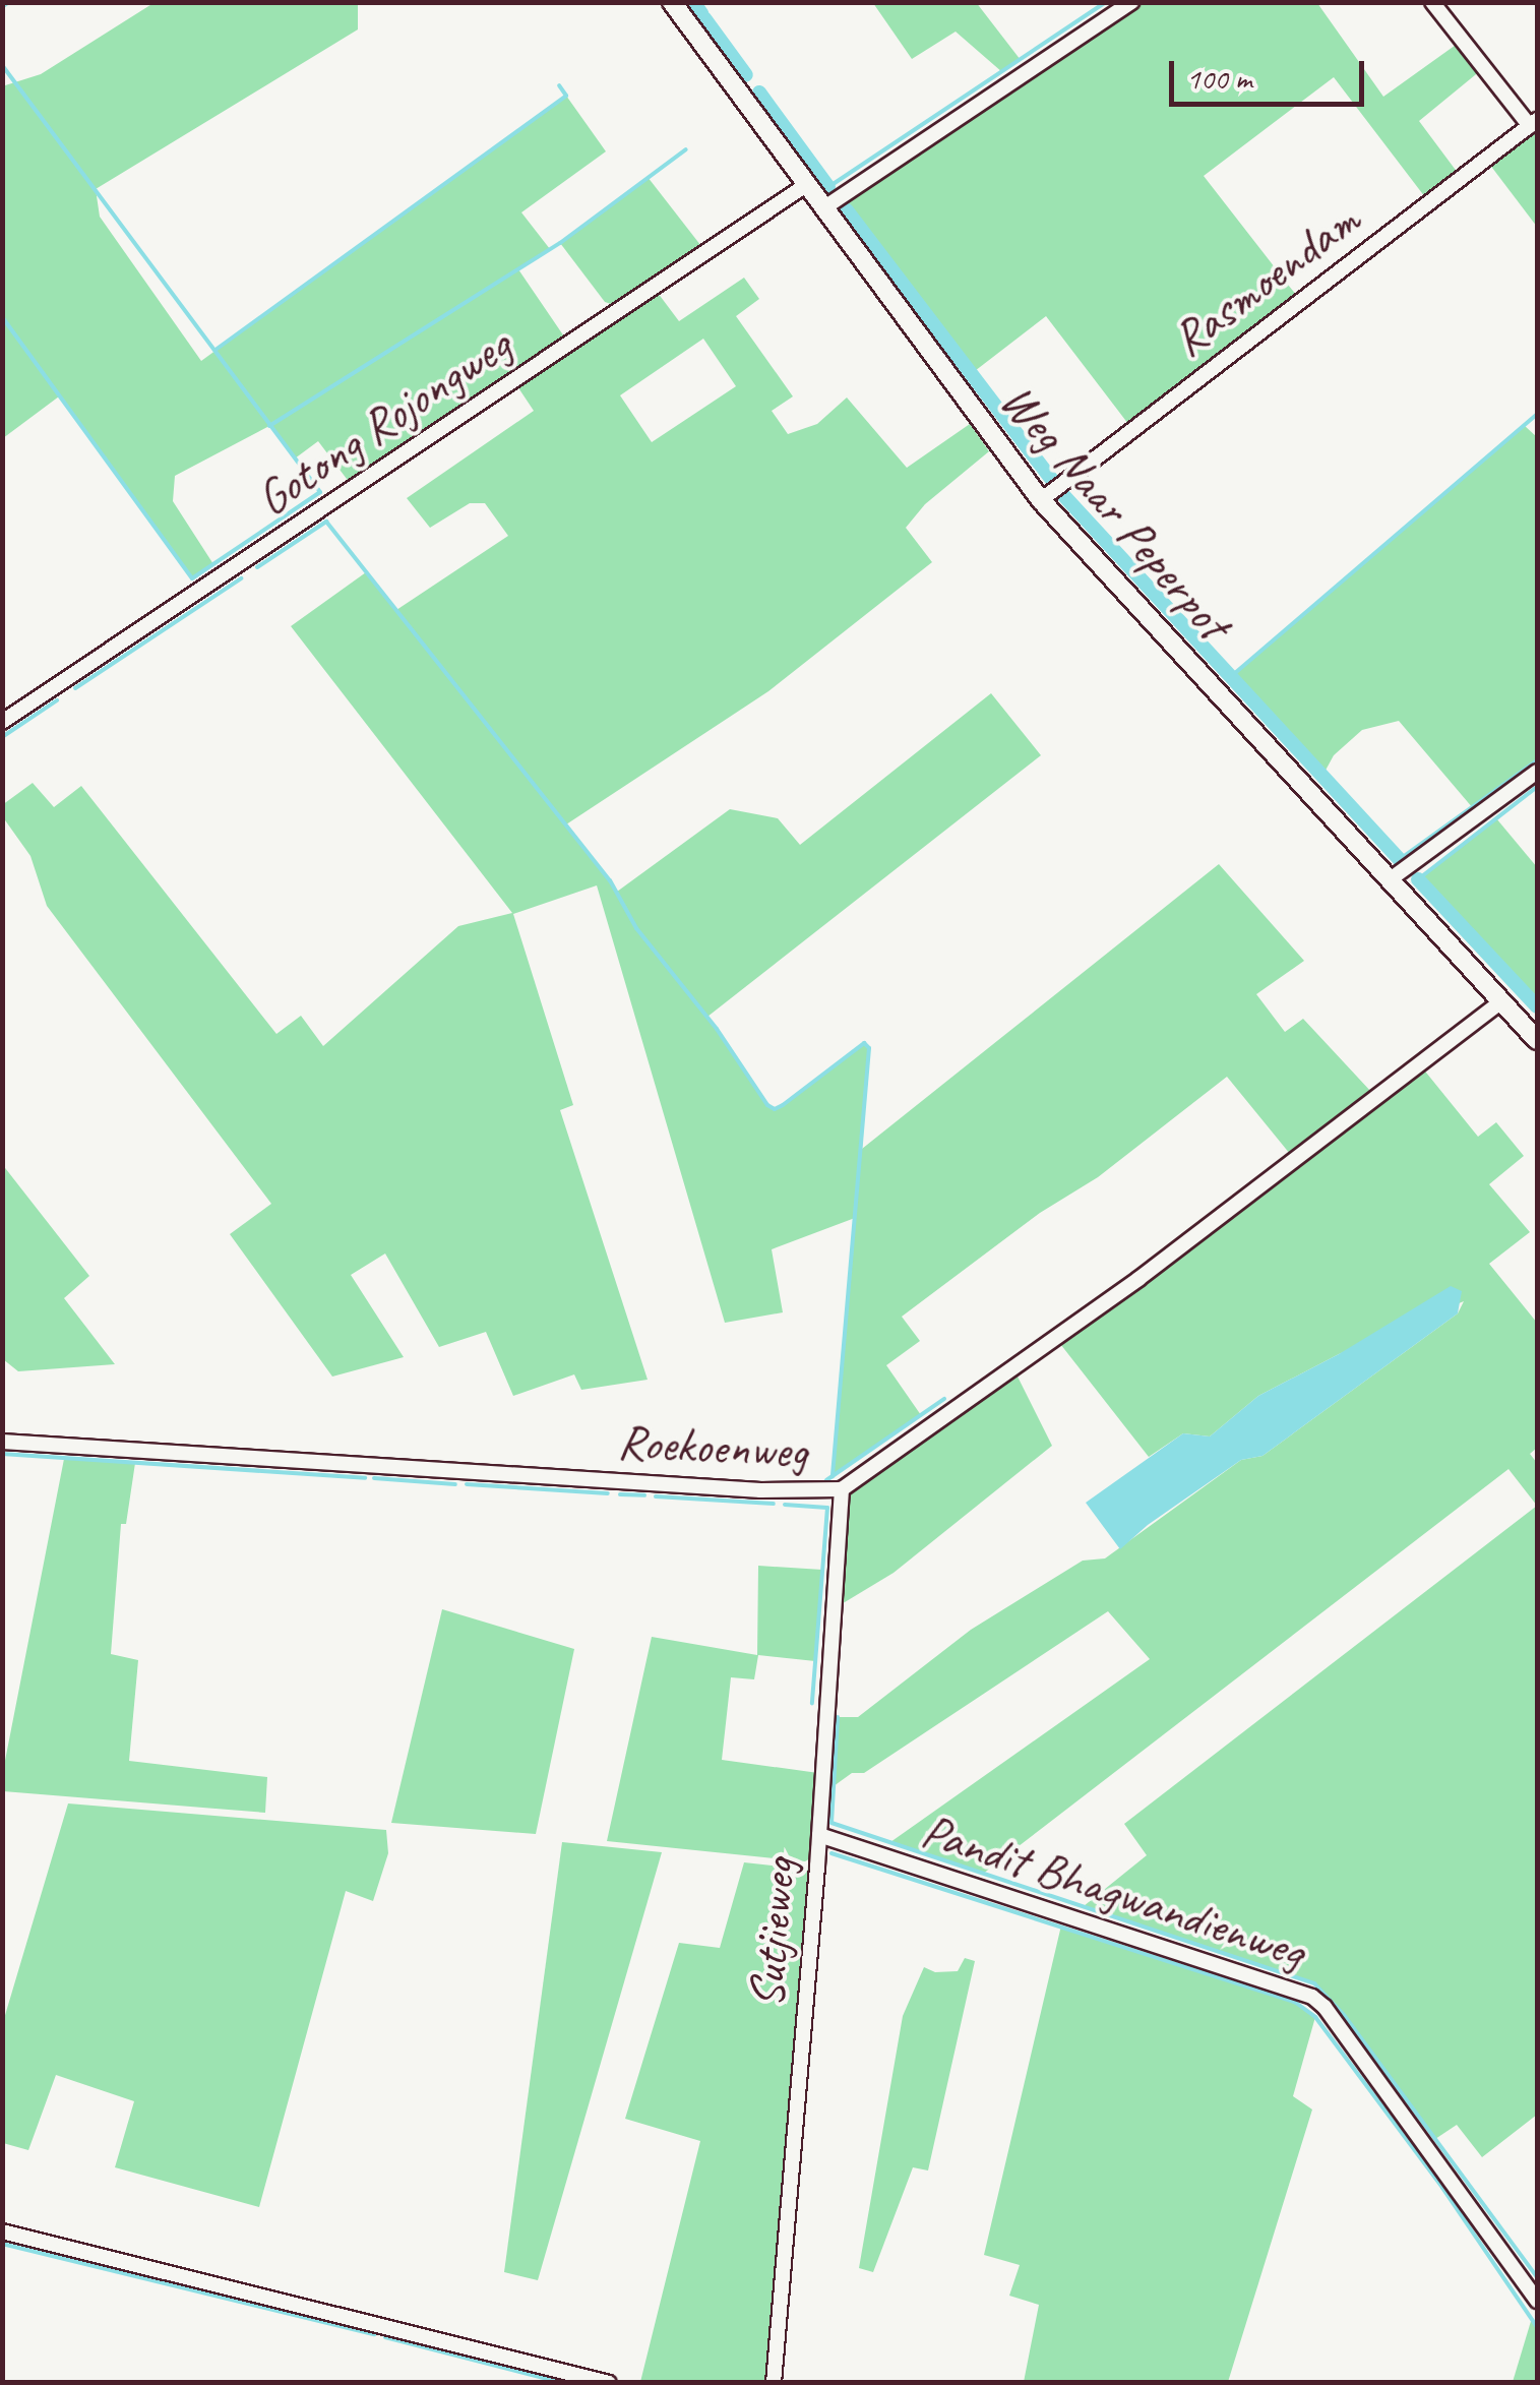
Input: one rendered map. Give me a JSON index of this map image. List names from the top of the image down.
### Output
{
  "streets": {
    "street": [
      "Rasmoendam",
      "Gotong Rojongweg",
      "Weg Naar Peperpot",
      "Roekoenweg",
      "Pandit Bhagwandienweg",
      "Sutjieweg"
    ]
  },
  "crossings": [
    ["Rasmoendam", "Weg Naar Peperpot"],
    ["Gotong Rojongweg", "Weg Naar Peperpot"],
    ["Weg Naar Peperpot", "Roekoenweg"],
    ["Roekoenweg", "Sutjieweg"],
    ["Pandit Bhagwandienweg", "Sutjieweg"]
  ],
  "scale_bar": "100 m"
}
